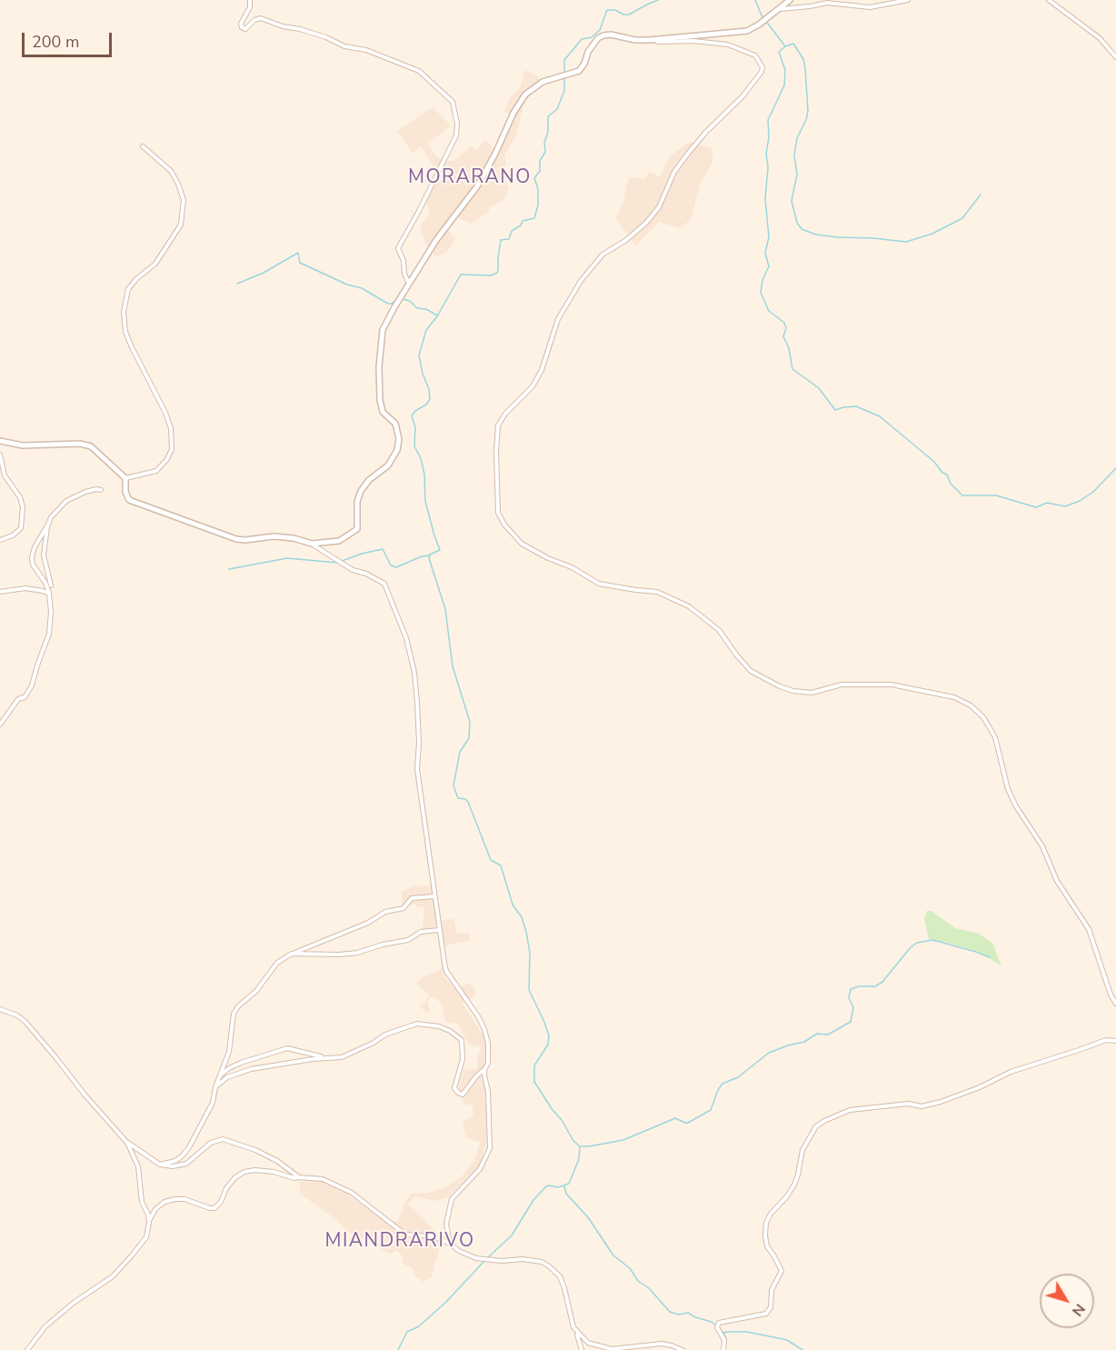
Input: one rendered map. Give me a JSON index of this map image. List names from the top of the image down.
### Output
{
  "districts": ["MORARANO", "MIANDRARIVO"],
  "scale_bar": "200 m",
  "north": "bottom right"
}
